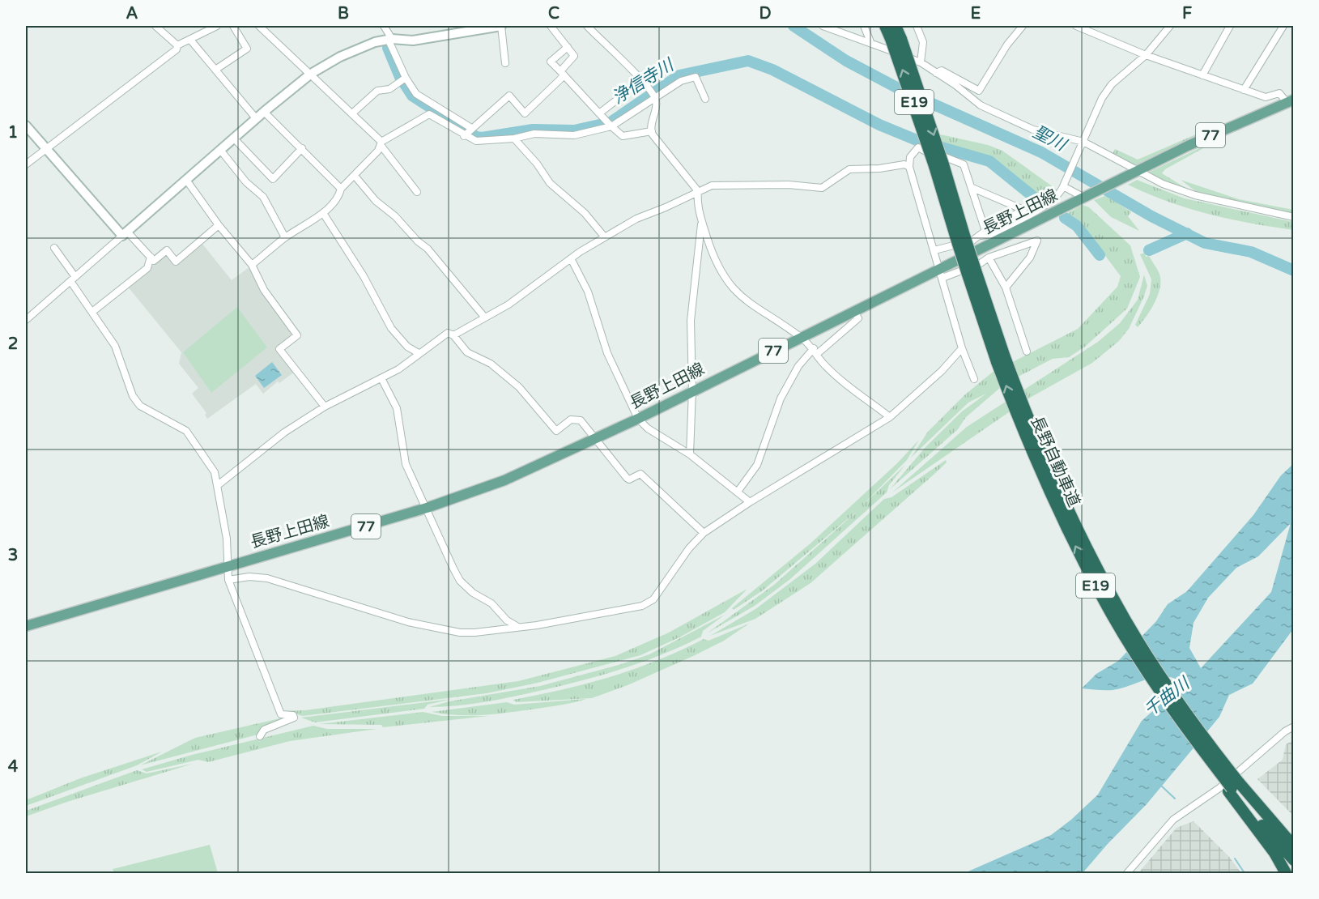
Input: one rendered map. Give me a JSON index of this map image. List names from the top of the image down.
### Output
{
  "streets": {
    "highway": ["E19", "長野自動車道"],
    "main road": ["77", "長野上田線"]
  },
  "water": ["浄信寺川", "聖川", "千曲川"],
  "grid": {
    "columns": [
      "A",
      "B",
      "C",
      "D",
      "E",
      "F"
    ],
    "rows": [
      "1",
      "2",
      "3",
      "4"
    ]
  }
}
